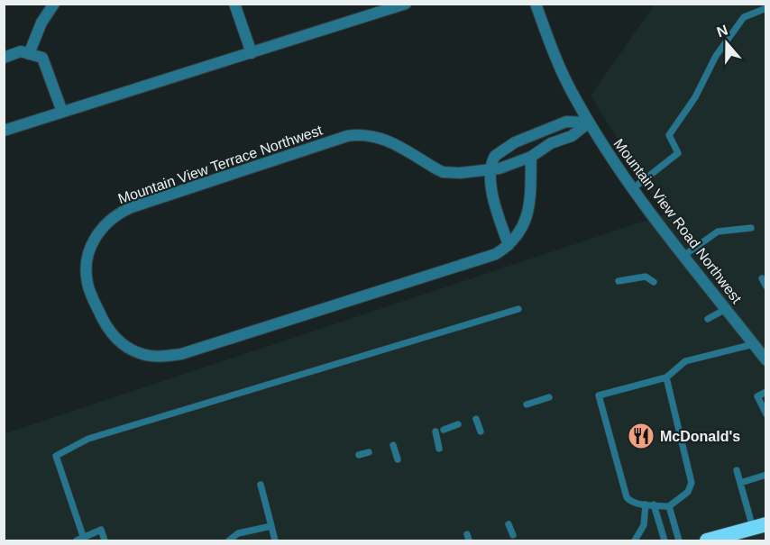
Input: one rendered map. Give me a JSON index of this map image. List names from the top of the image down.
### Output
{
  "streets": {
    "street": ["Mountain View Terrace Northwest", "Mountain View Road Northwest"]
  },
  "crossings": [
    ["Mountain View Terrace Northwest", "Mountain View Road Northwest"]
  ],
  "places": {
    "restaurant": ["McDonald's"]
  },
  "north": "top"
}
